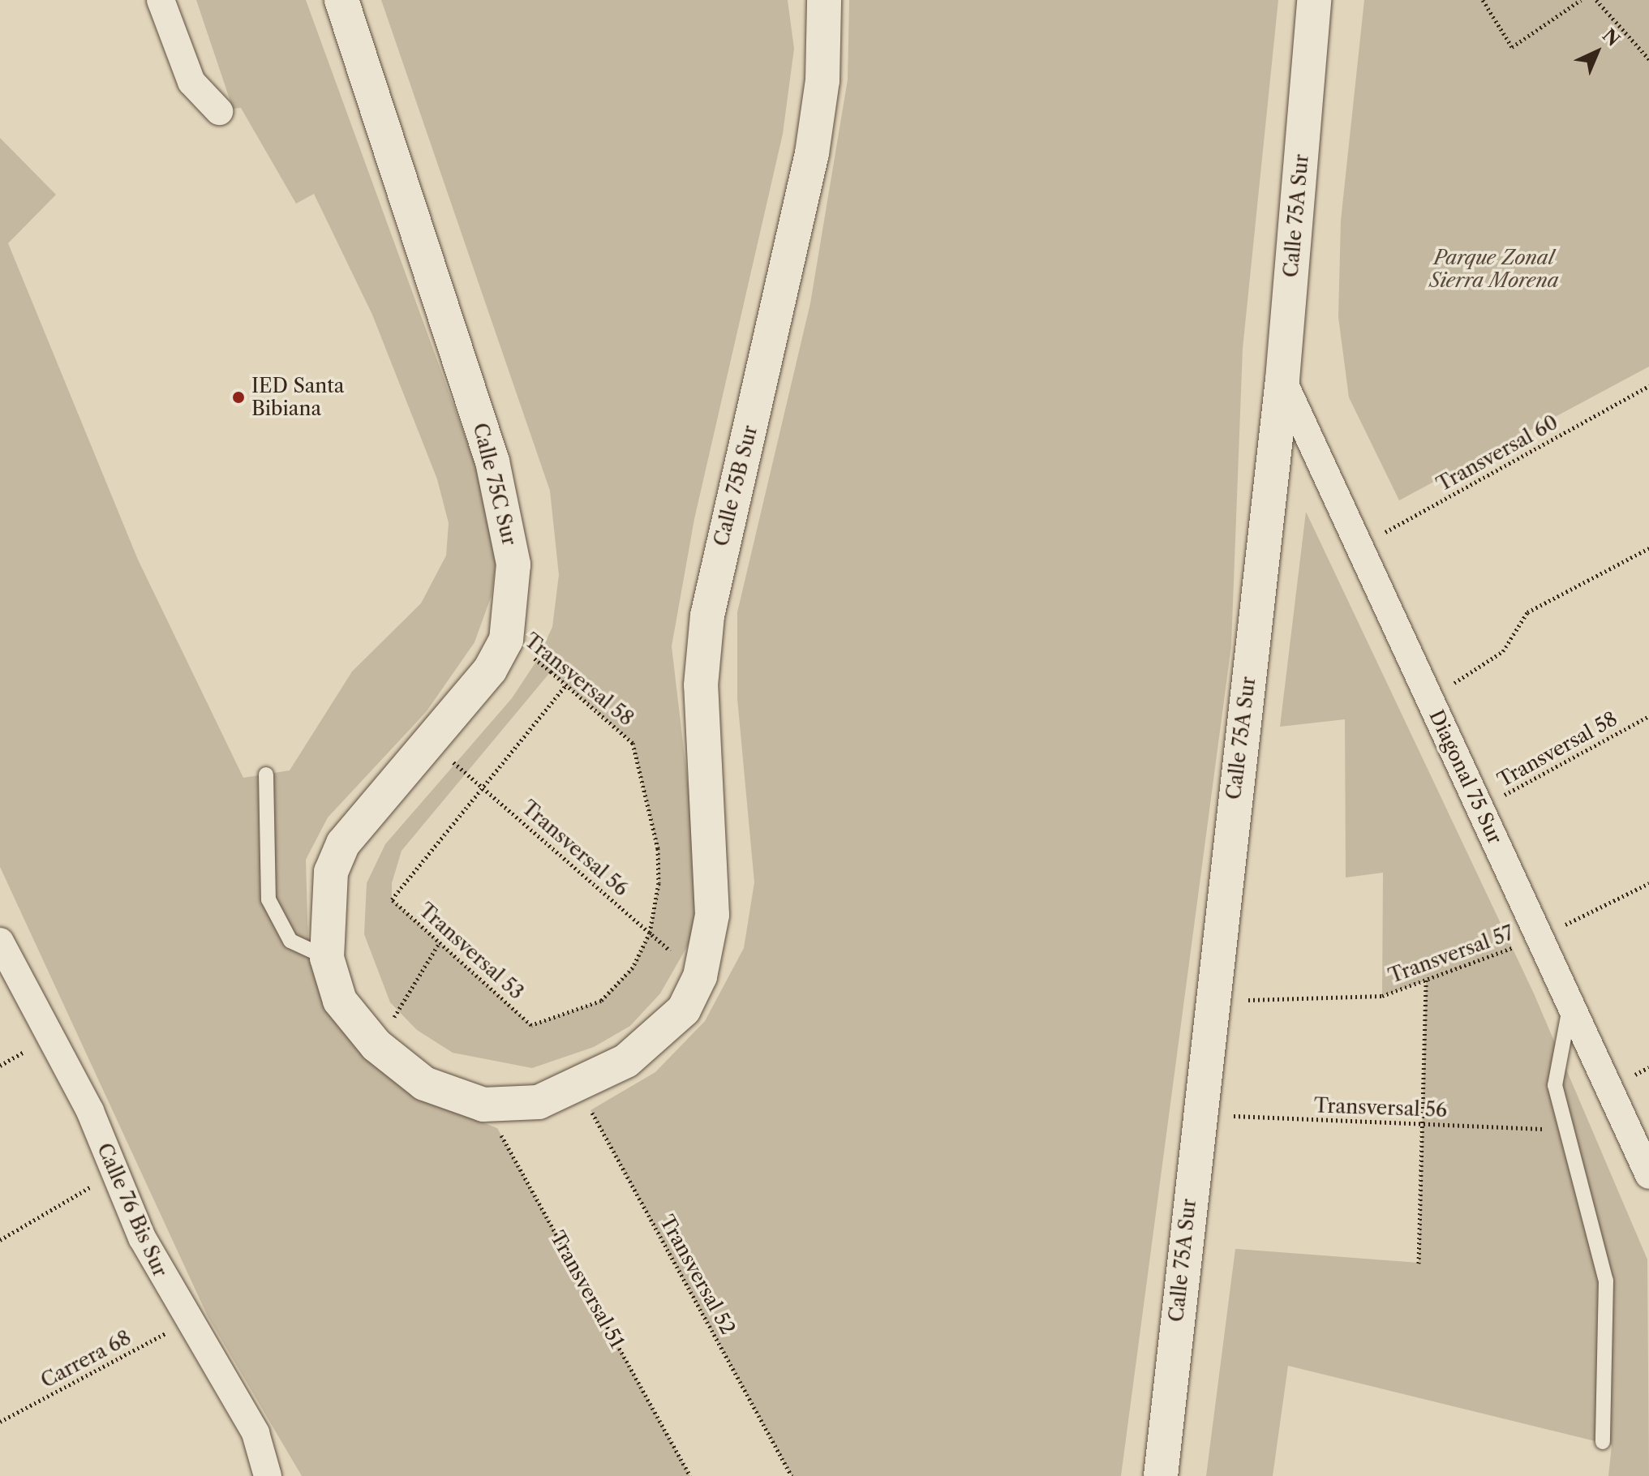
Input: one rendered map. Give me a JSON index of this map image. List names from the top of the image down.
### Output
{
  "streets": {
    "street": [
      "Calle 75A Sur",
      "Calle 75C Sur",
      "Calle 75B Sur",
      "Diagonal 75 Sur",
      "Calle 76 Bis Sur"
    ],
    "path": [
      "Transversal 60",
      "Transversal 58",
      "Transversal 56",
      "Transversal 53",
      "Transversal 57",
      "Transversal 52",
      "Transversal 51",
      "Carrera 68"
    ]
  },
  "crossings": [
    ["Calle 75A Sur", "Diagonal 75 Sur"],
    ["Calle 75A Sur", "Transversal 56"],
    ["Calle 75A Sur", "Transversal 57"],
    ["Transversal 60", "Diagonal 75 Sur"],
    ["Calle 75C Sur", "Transversal 58"],
    ["Calle 75B Sur", "Transversal 56"],
    ["Transversal 58", "Diagonal 75 Sur"],
    ["Transversal 58", "Transversal 56"],
    ["Transversal 58", "Transversal 53"],
    ["Diagonal 75 Sur", "Transversal 57"],
    ["Transversal 56", "Transversal 53"],
    ["Calle 76 Bis Sur", "Carrera 68"]
  ],
  "parks": ["Parque Zonal Sierra Morena"],
  "places": ["IED Santa Bibiana"],
  "north": "top right"
}
